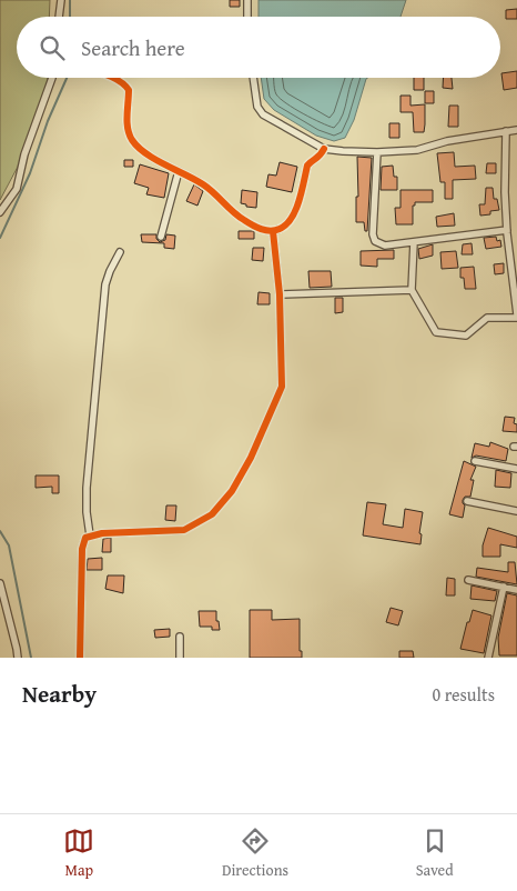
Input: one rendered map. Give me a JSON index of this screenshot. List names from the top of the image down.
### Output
{
  "page": {
    "search": "Search here",
    "heading": ["Nearby", "0 results"],
    "nav": ["Map", "Directions", "Saved"]
  }
}
